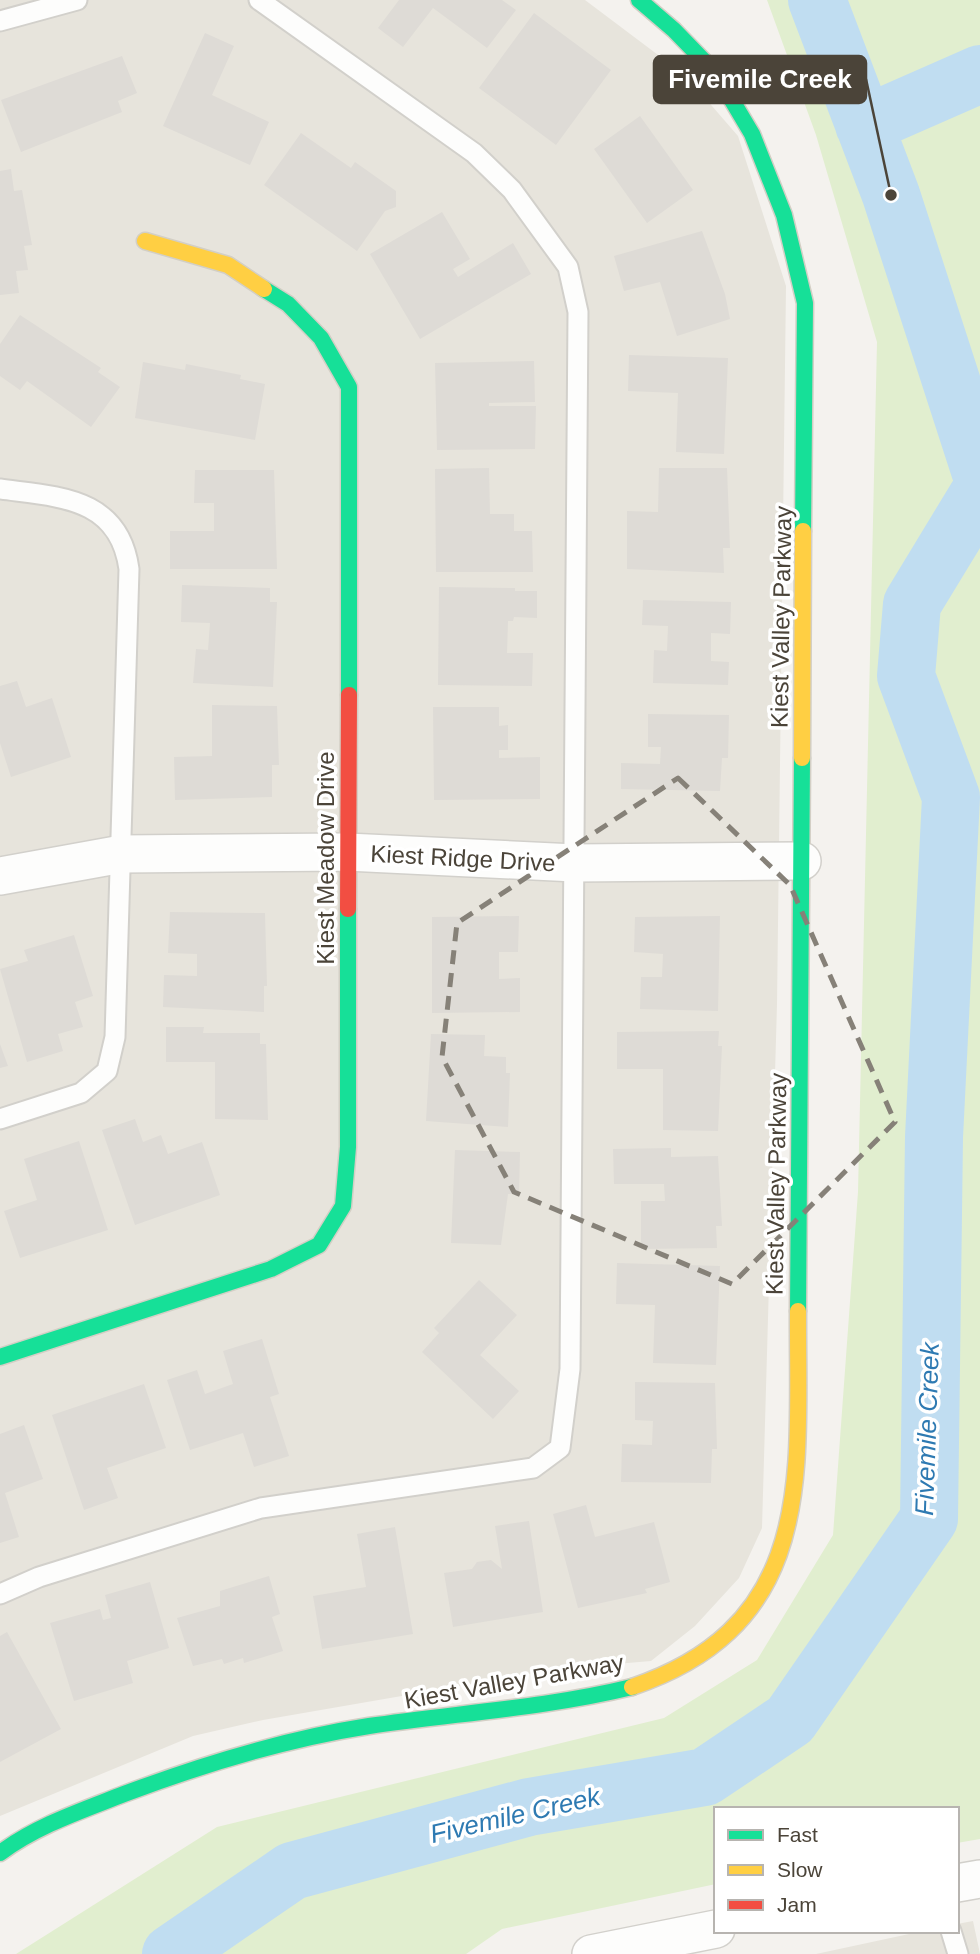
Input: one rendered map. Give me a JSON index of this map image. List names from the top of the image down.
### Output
{
  "streets": {
    "street": ["Kiest Valley Parkway", "Kiest Meadow Drive", "Kiest Ridge Drive"]
  },
  "crossings": [
    ["Kiest Valley Parkway", "Kiest Ridge Drive"],
    ["Kiest Meadow Drive", "Kiest Ridge Drive"]
  ],
  "water": ["Fivemile Creek"],
  "places": ["Fivemile Creek"],
  "legend": ["Fast", "Slow", "Jam"]
}
